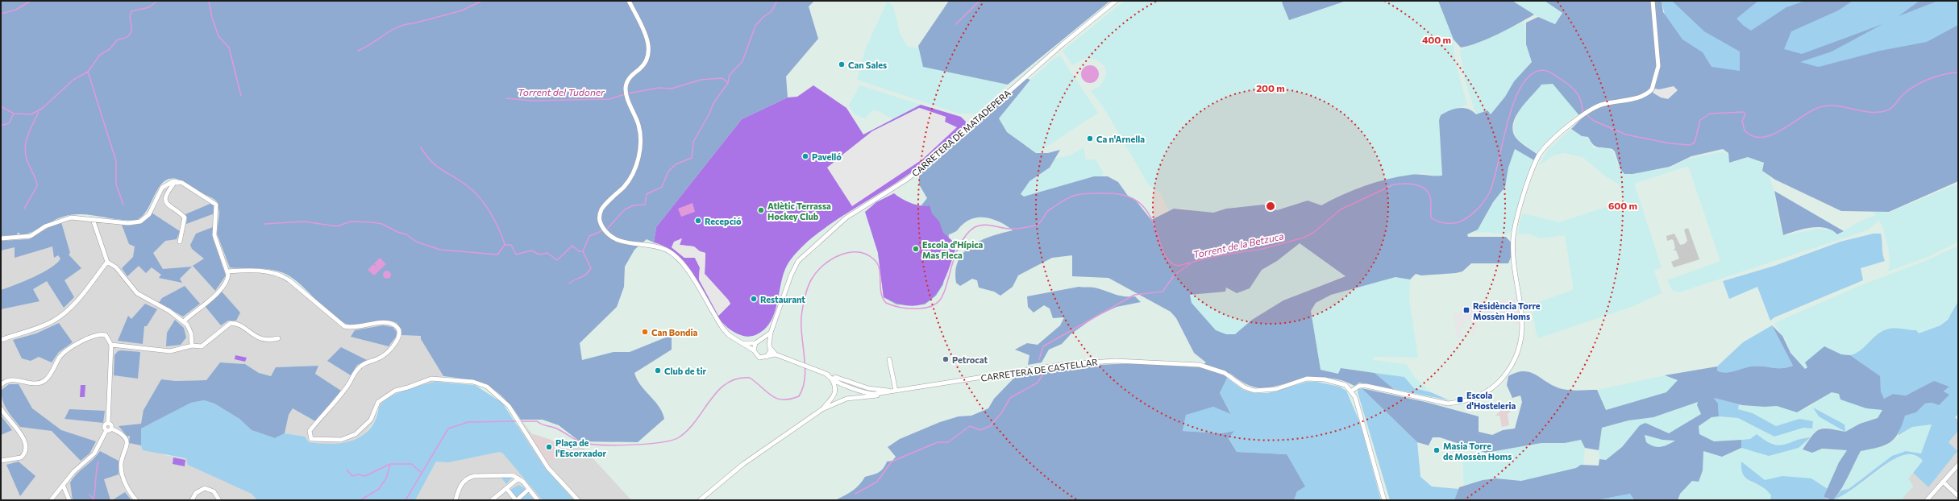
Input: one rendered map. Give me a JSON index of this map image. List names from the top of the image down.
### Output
{
  "streets": {
    "street": ["CARRETERA DE MATADEPERA", "CARRETERA DE CASTELLAR"]
  },
  "water": ["Torrent del Tudoner", "Torrent de la Betzuca"],
  "places": {
    "other": [
      "Can Sales",
      "Ca n'Arnella",
      "Pavelló",
      "Atlètic Terrassa Hockey Club",
      "Recepció",
      "Escola d'Hípica Mas Fleca",
      "Restaurant",
      "Can Bondia",
      "Petrocat",
      "Club de tir",
      "Plaça de l'Escorxador",
      "Masia Torre de Mossèn Homs"
    ],
    "transit": ["Residència Torre Mossèn Homs", "Escola d'Hosteleria"]
  },
  "rings": ["400 m", "200 m", "600 m"]
}
